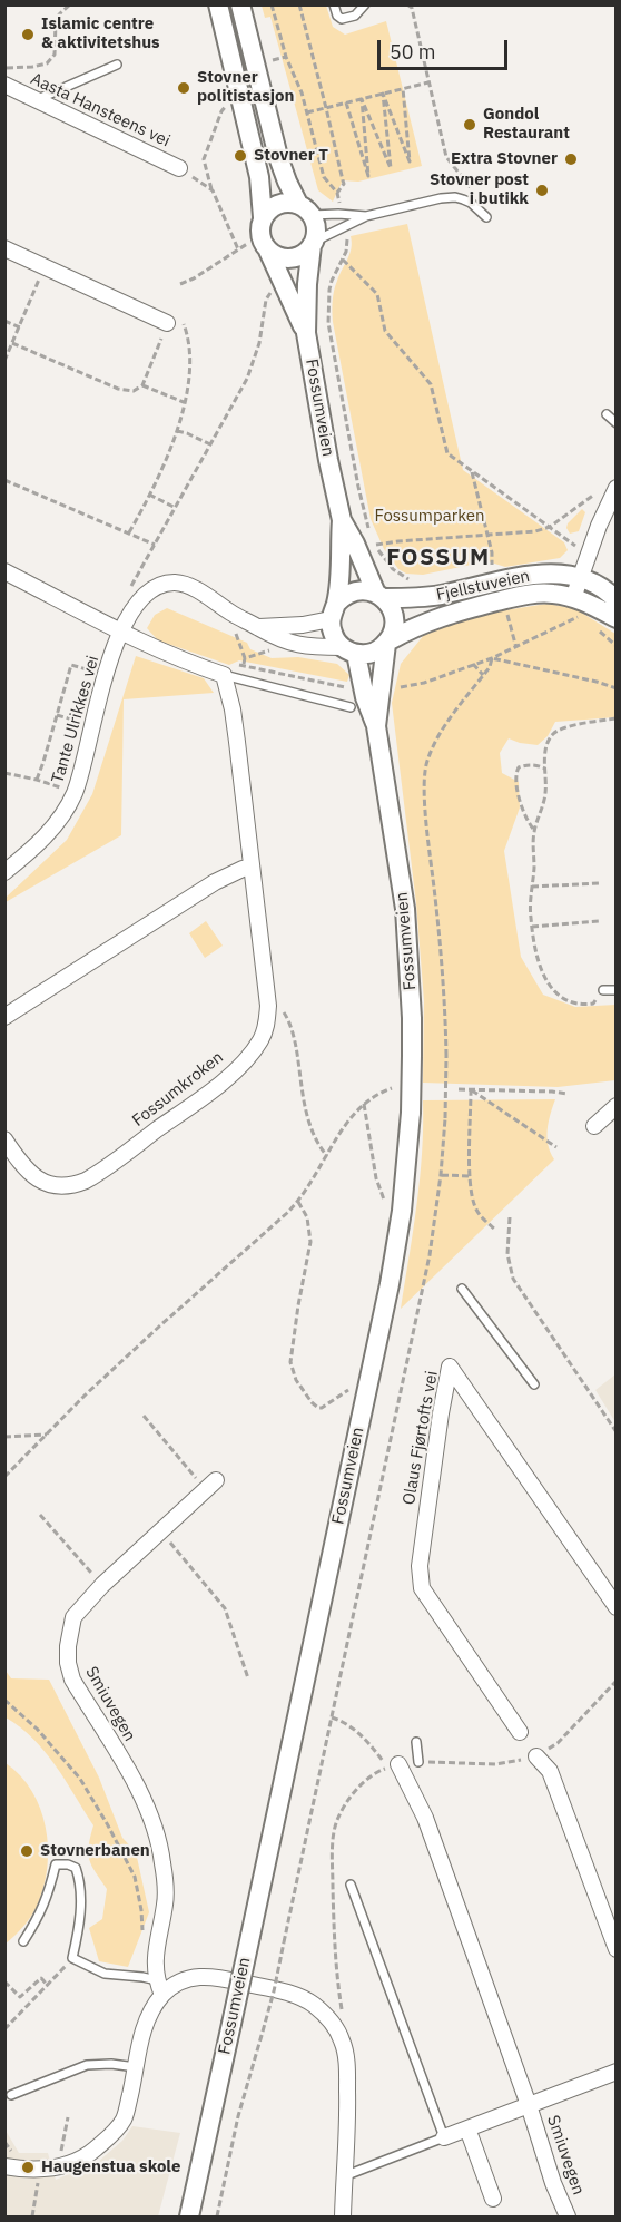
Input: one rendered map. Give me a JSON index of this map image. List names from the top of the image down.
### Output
{
  "streets": {
    "street": [
      "Aasta Hansteens vei",
      "Fossumveien",
      "Fjellstuveien",
      "Tante Ulrikkes vei",
      "Fossumkroken",
      "Olaus Fjørtofts vei",
      "Smiuvegen"
    ]
  },
  "crossings": [
    ["Fossumveien", "Fjellstuveien"]
  ],
  "districts": ["FOSSUM"],
  "parks": ["Fossumparken"],
  "places": [
    "Islamic centre & aktivitetshus",
    "Stovner politistasjon",
    "Gondol Restaurant",
    "Stovner T",
    "Extra Stovner",
    "Stovner post i butikk",
    "Stovnerbanen",
    "Haugenstua skole"
  ],
  "scale_bar": "50 m"
}
